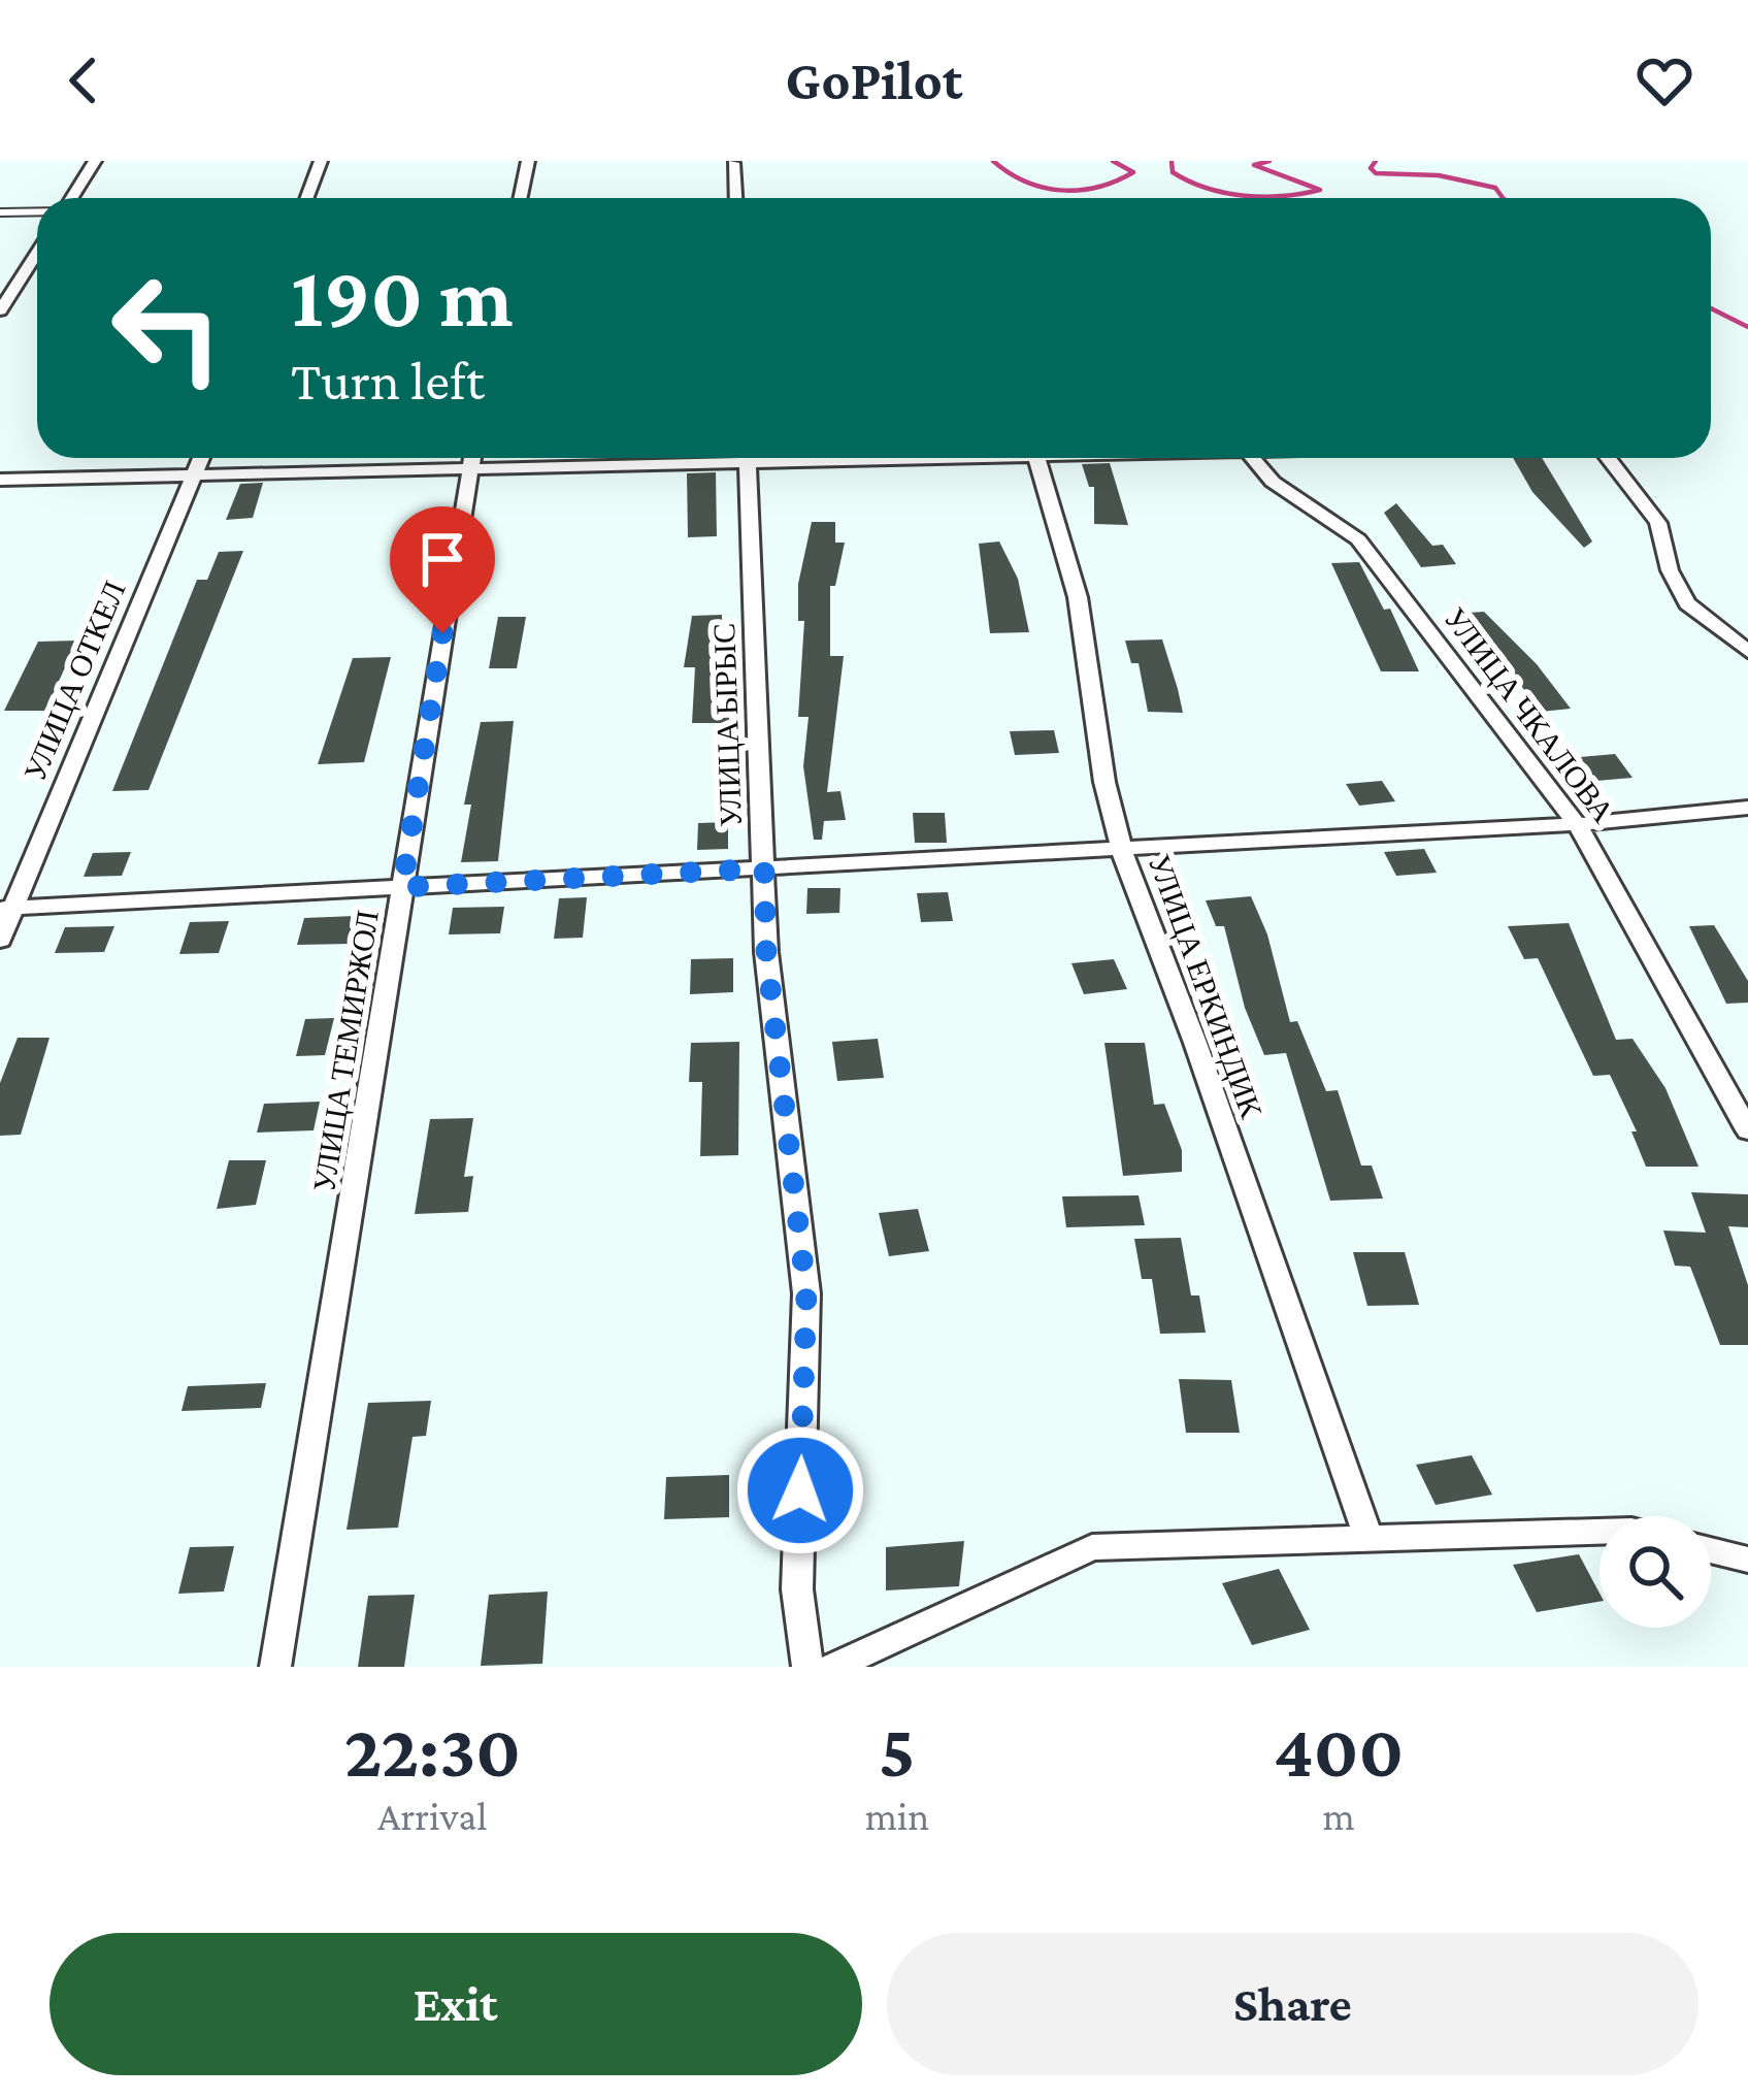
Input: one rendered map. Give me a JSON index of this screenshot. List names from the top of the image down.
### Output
{
  "streets": {
    "street": [
      "УЛИЦА ОТКЕЛ",
      "УЛИЦА ЧКАЛОВА",
      "УЛИЦА ЫРЫС",
      "УЛИЦА ЕРКИНДИК",
      "УЛИЦА ТЕМИРЖОЛ"
    ]
  },
  "page": {
    "header": "GoPilot",
    "turn": ["190 m", "Turn left"],
    "eta": [
      "22:30",
      "Arrival",
      "5",
      "min",
      "400",
      "m"
    ],
    "buttons": ["Exit", "Share"]
  }
}
